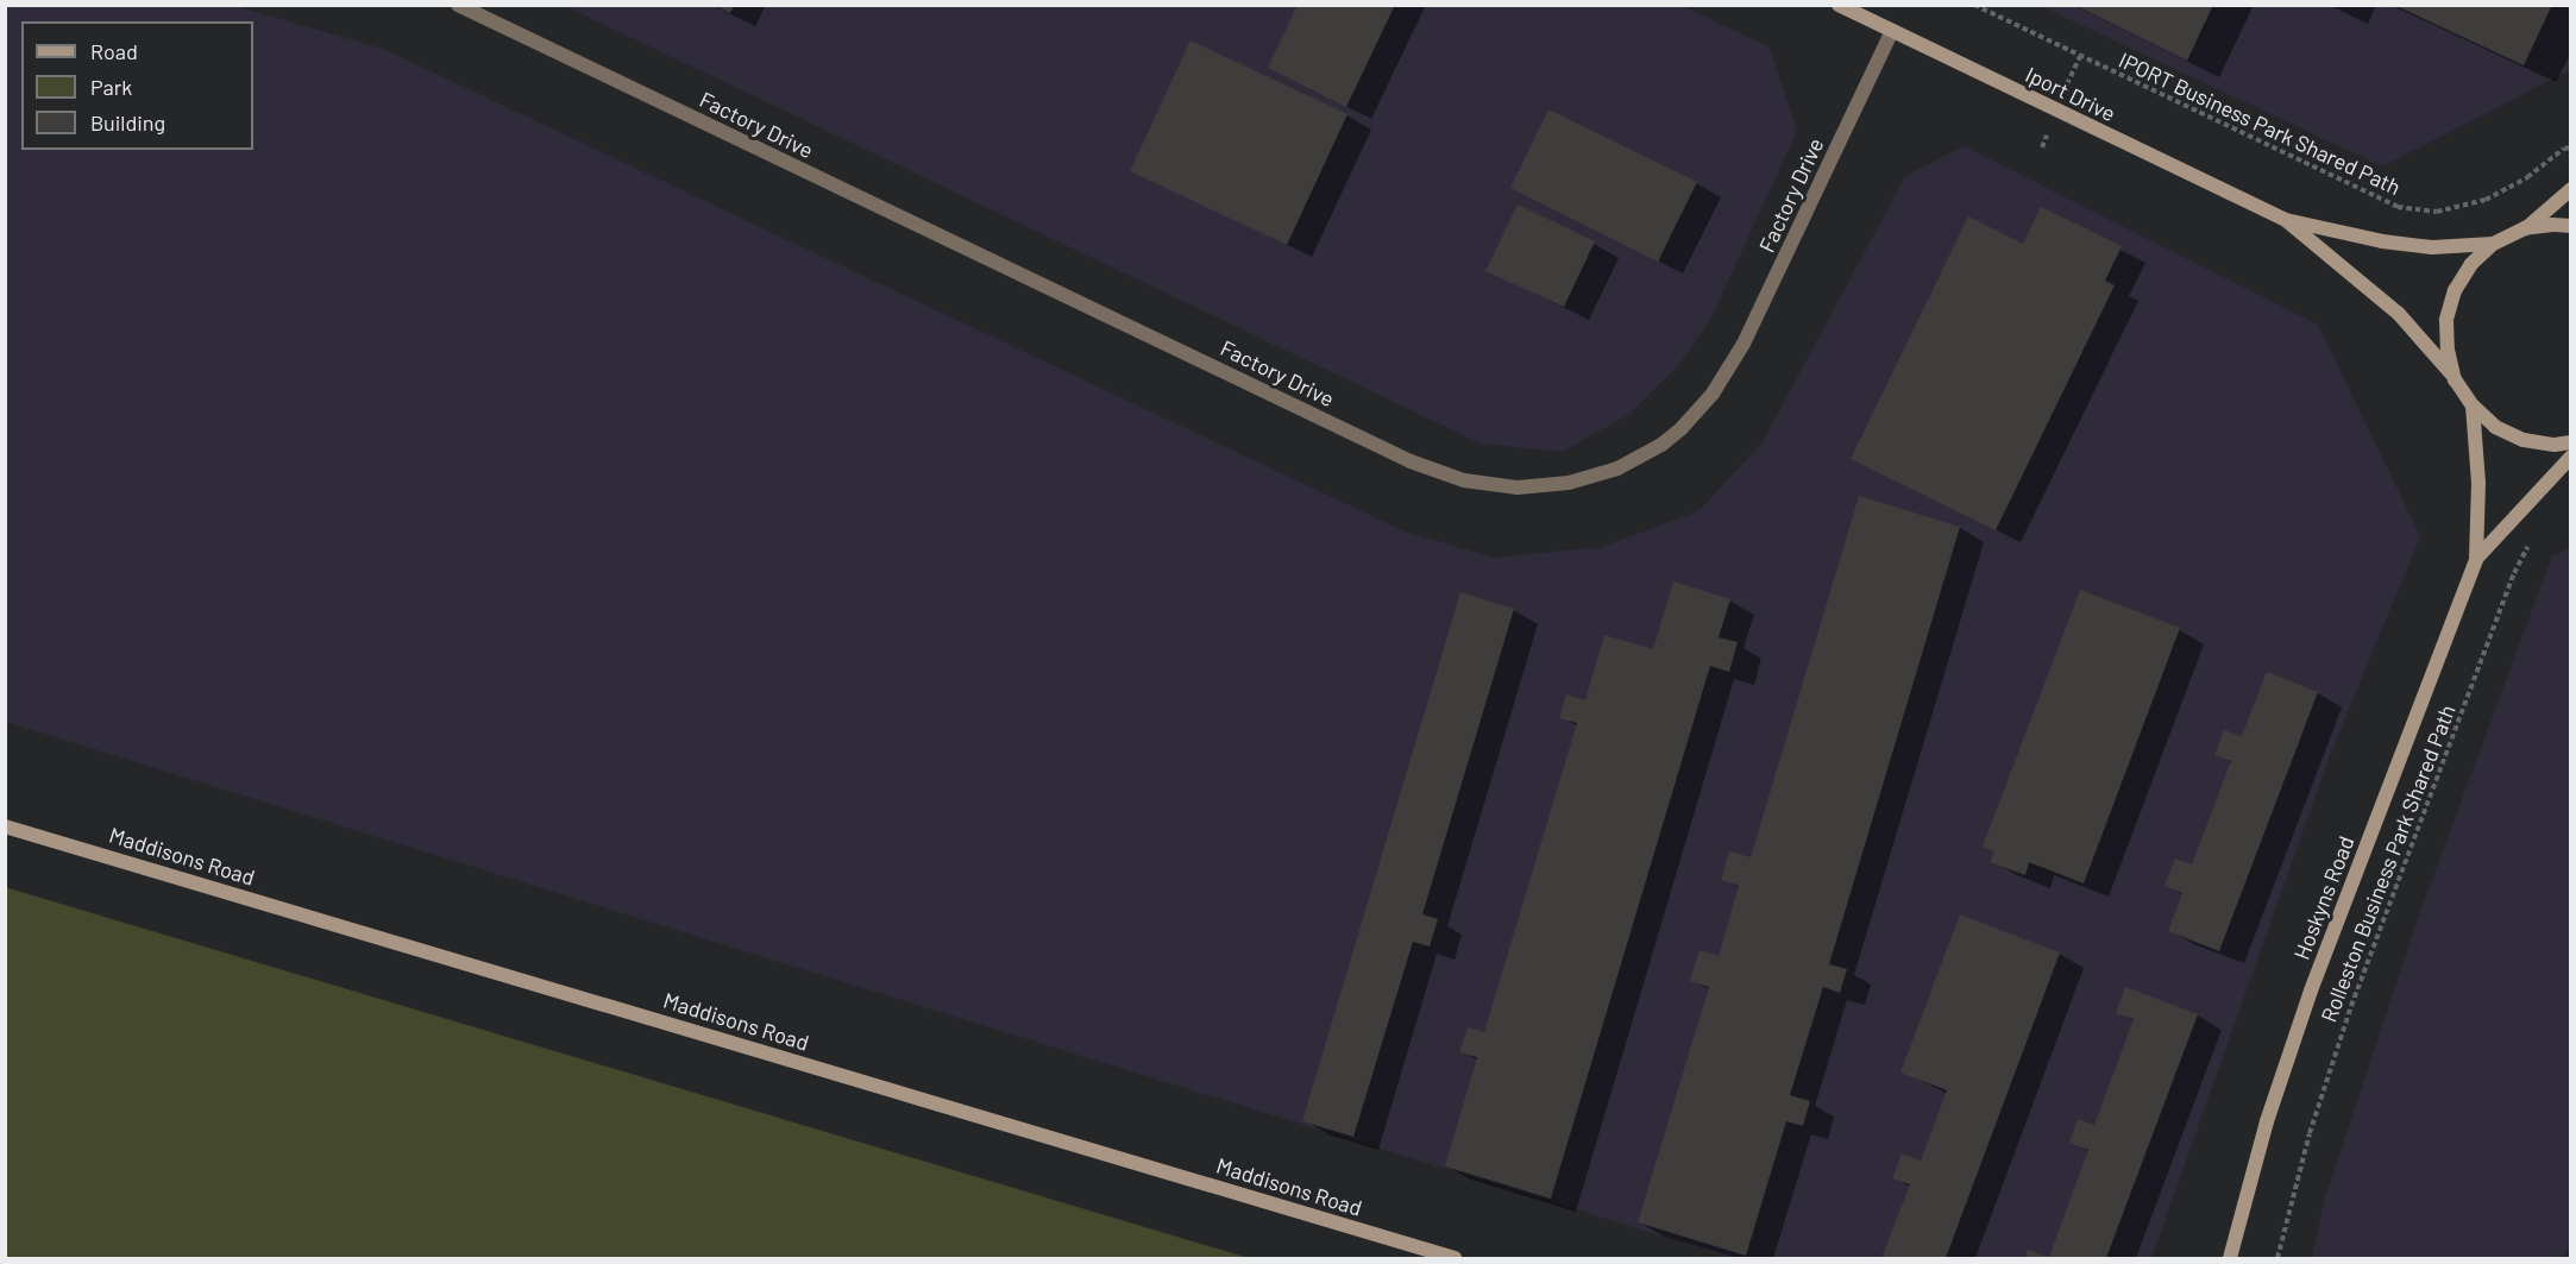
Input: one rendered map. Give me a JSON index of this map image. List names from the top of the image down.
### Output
{
  "streets": {
    "street": [
      "Iport Drive",
      "Factory Drive",
      "Maddisons Road",
      "Hoskyns Road"
    ],
    "path": ["IPORT Business Park Shared Path", "Rolleston Business Park Shared Path"]
  },
  "crossings": [
    ["Iport Drive", "Factory Drive"],
    ["Iport Drive", "Hoskyns Road"]
  ],
  "legend": ["Road", "Park", "Building"]
}
